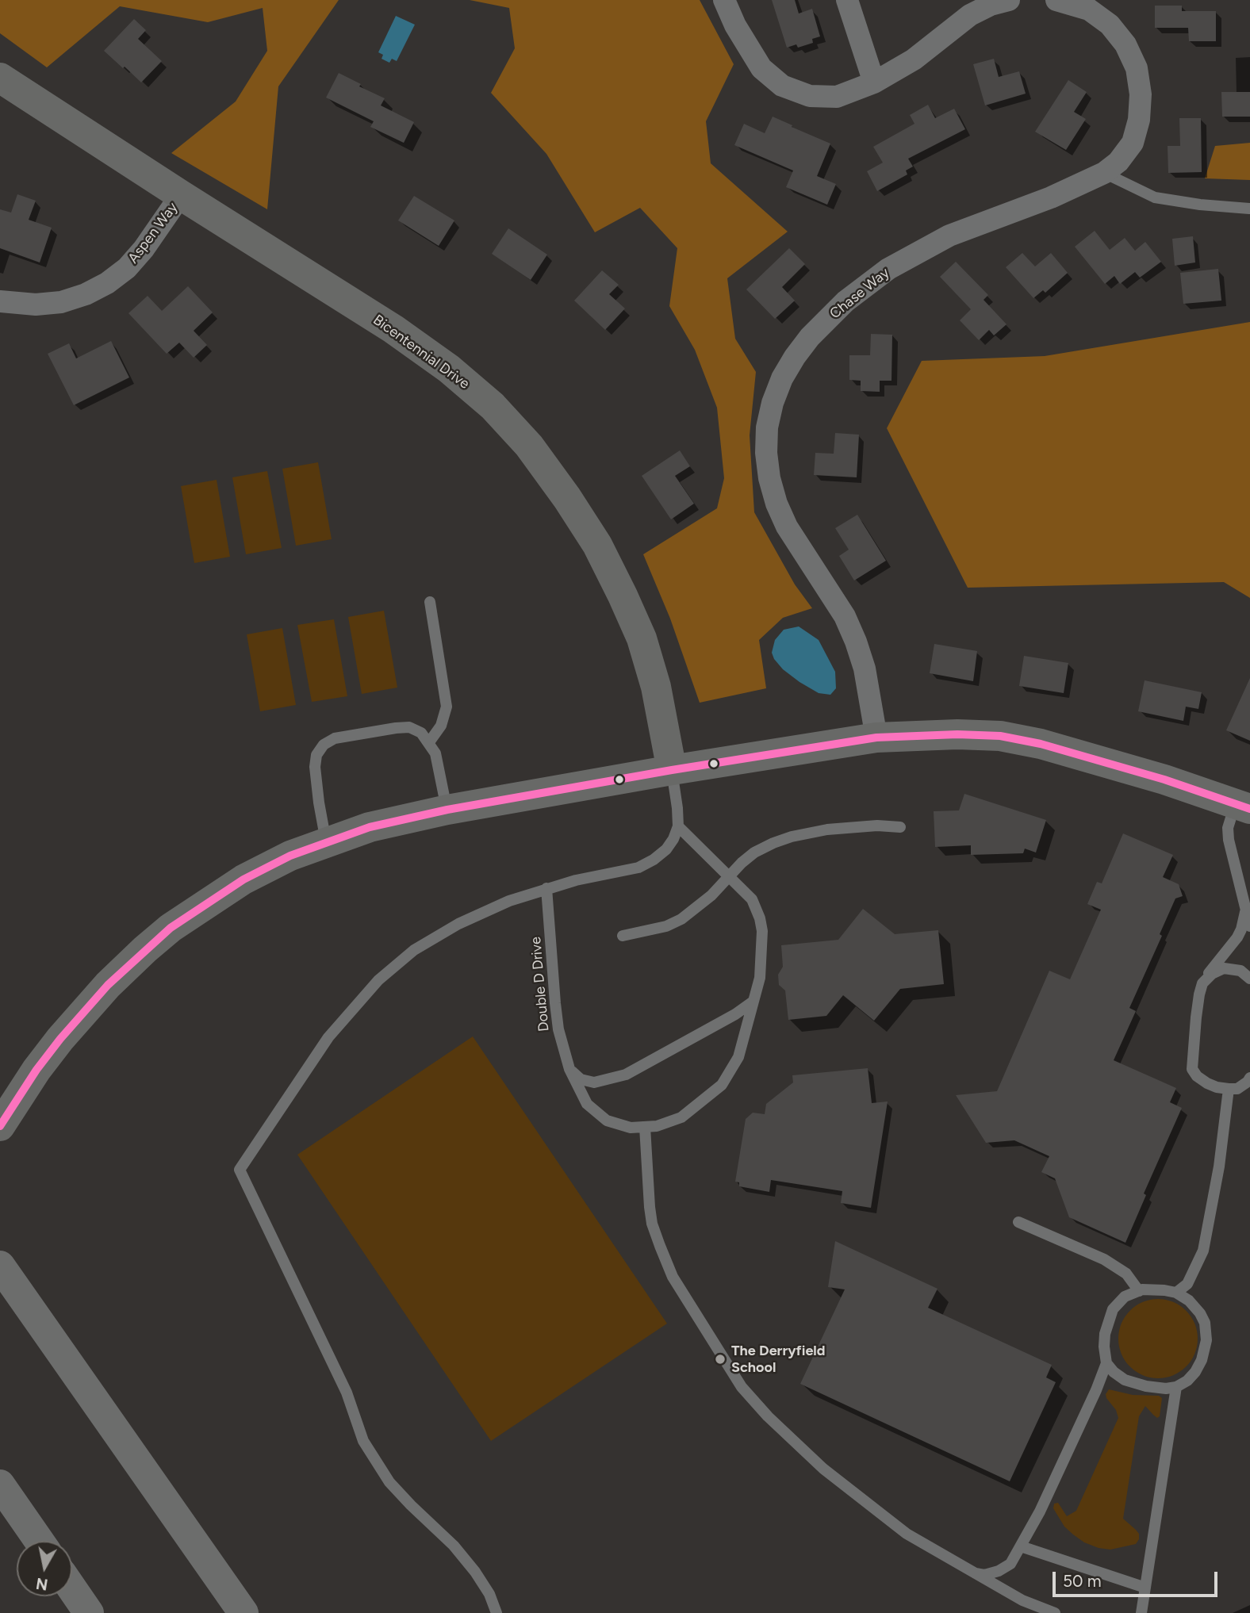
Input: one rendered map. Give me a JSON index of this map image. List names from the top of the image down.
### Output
{
  "streets": {
    "street": ["Aspen Way", "Chase Way", "Bicentennial Drive"],
    "lane": ["Double D Drive"]
  },
  "crossings": [
    ["Aspen Way", "Bicentennial Drive"]
  ],
  "places": ["The Derryfield School"],
  "scale_bar": "50 m",
  "north": "bottom"
}
